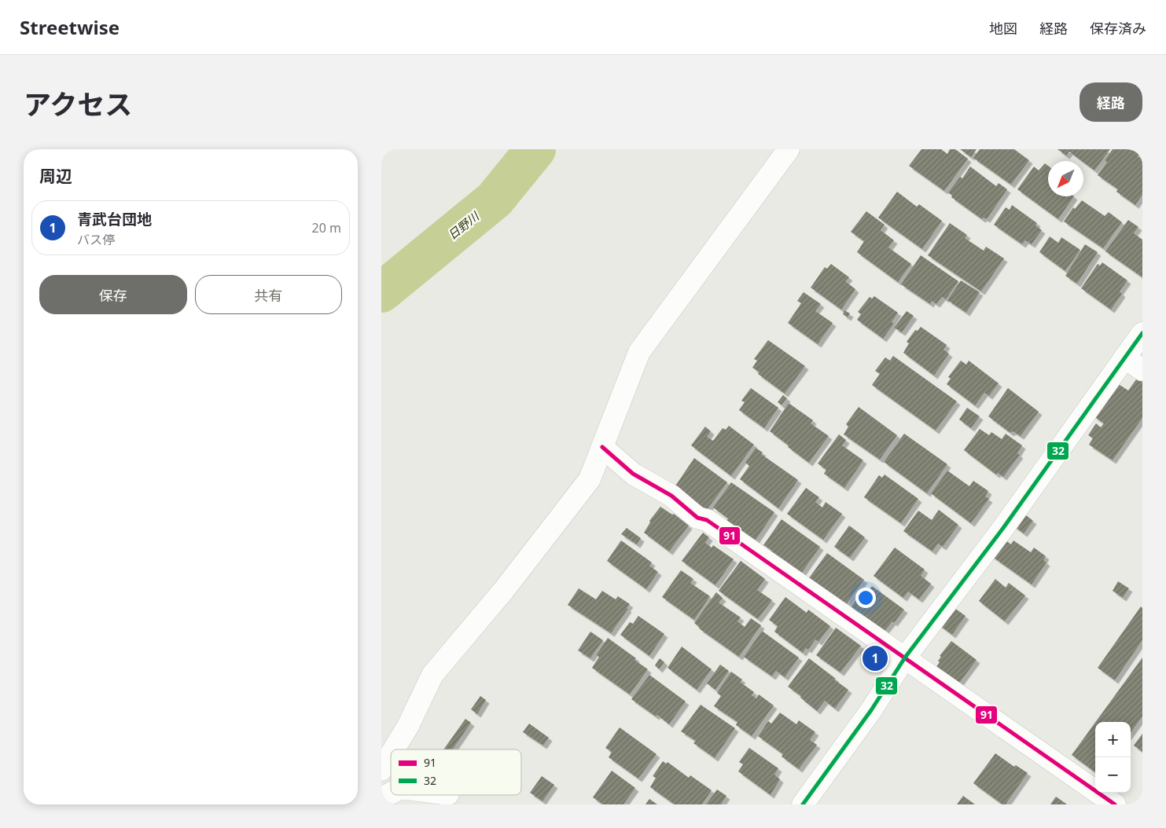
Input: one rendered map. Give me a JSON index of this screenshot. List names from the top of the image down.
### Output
{
  "water": ["日野川"],
  "lines": ["transit line 32", "transit line 91"],
  "legend": ["91", "32"],
  "north": "bottom left",
  "page": {
    "header": "Streetwise",
    "nav": ["地図", "経路", "保存済み"],
    "title": "アクセス",
    "buttons": [
      "経路",
      ["保存", "共有"]
    ],
    "heading": "周辺",
    "list": [
      {
        "mark": "1",
        "name": "青武台団地",
        "note": "バス停",
        "value": "20 m"
      }
    ],
    "pins": "1",
    "map_buttons": ["+", "−"]
  }
}
